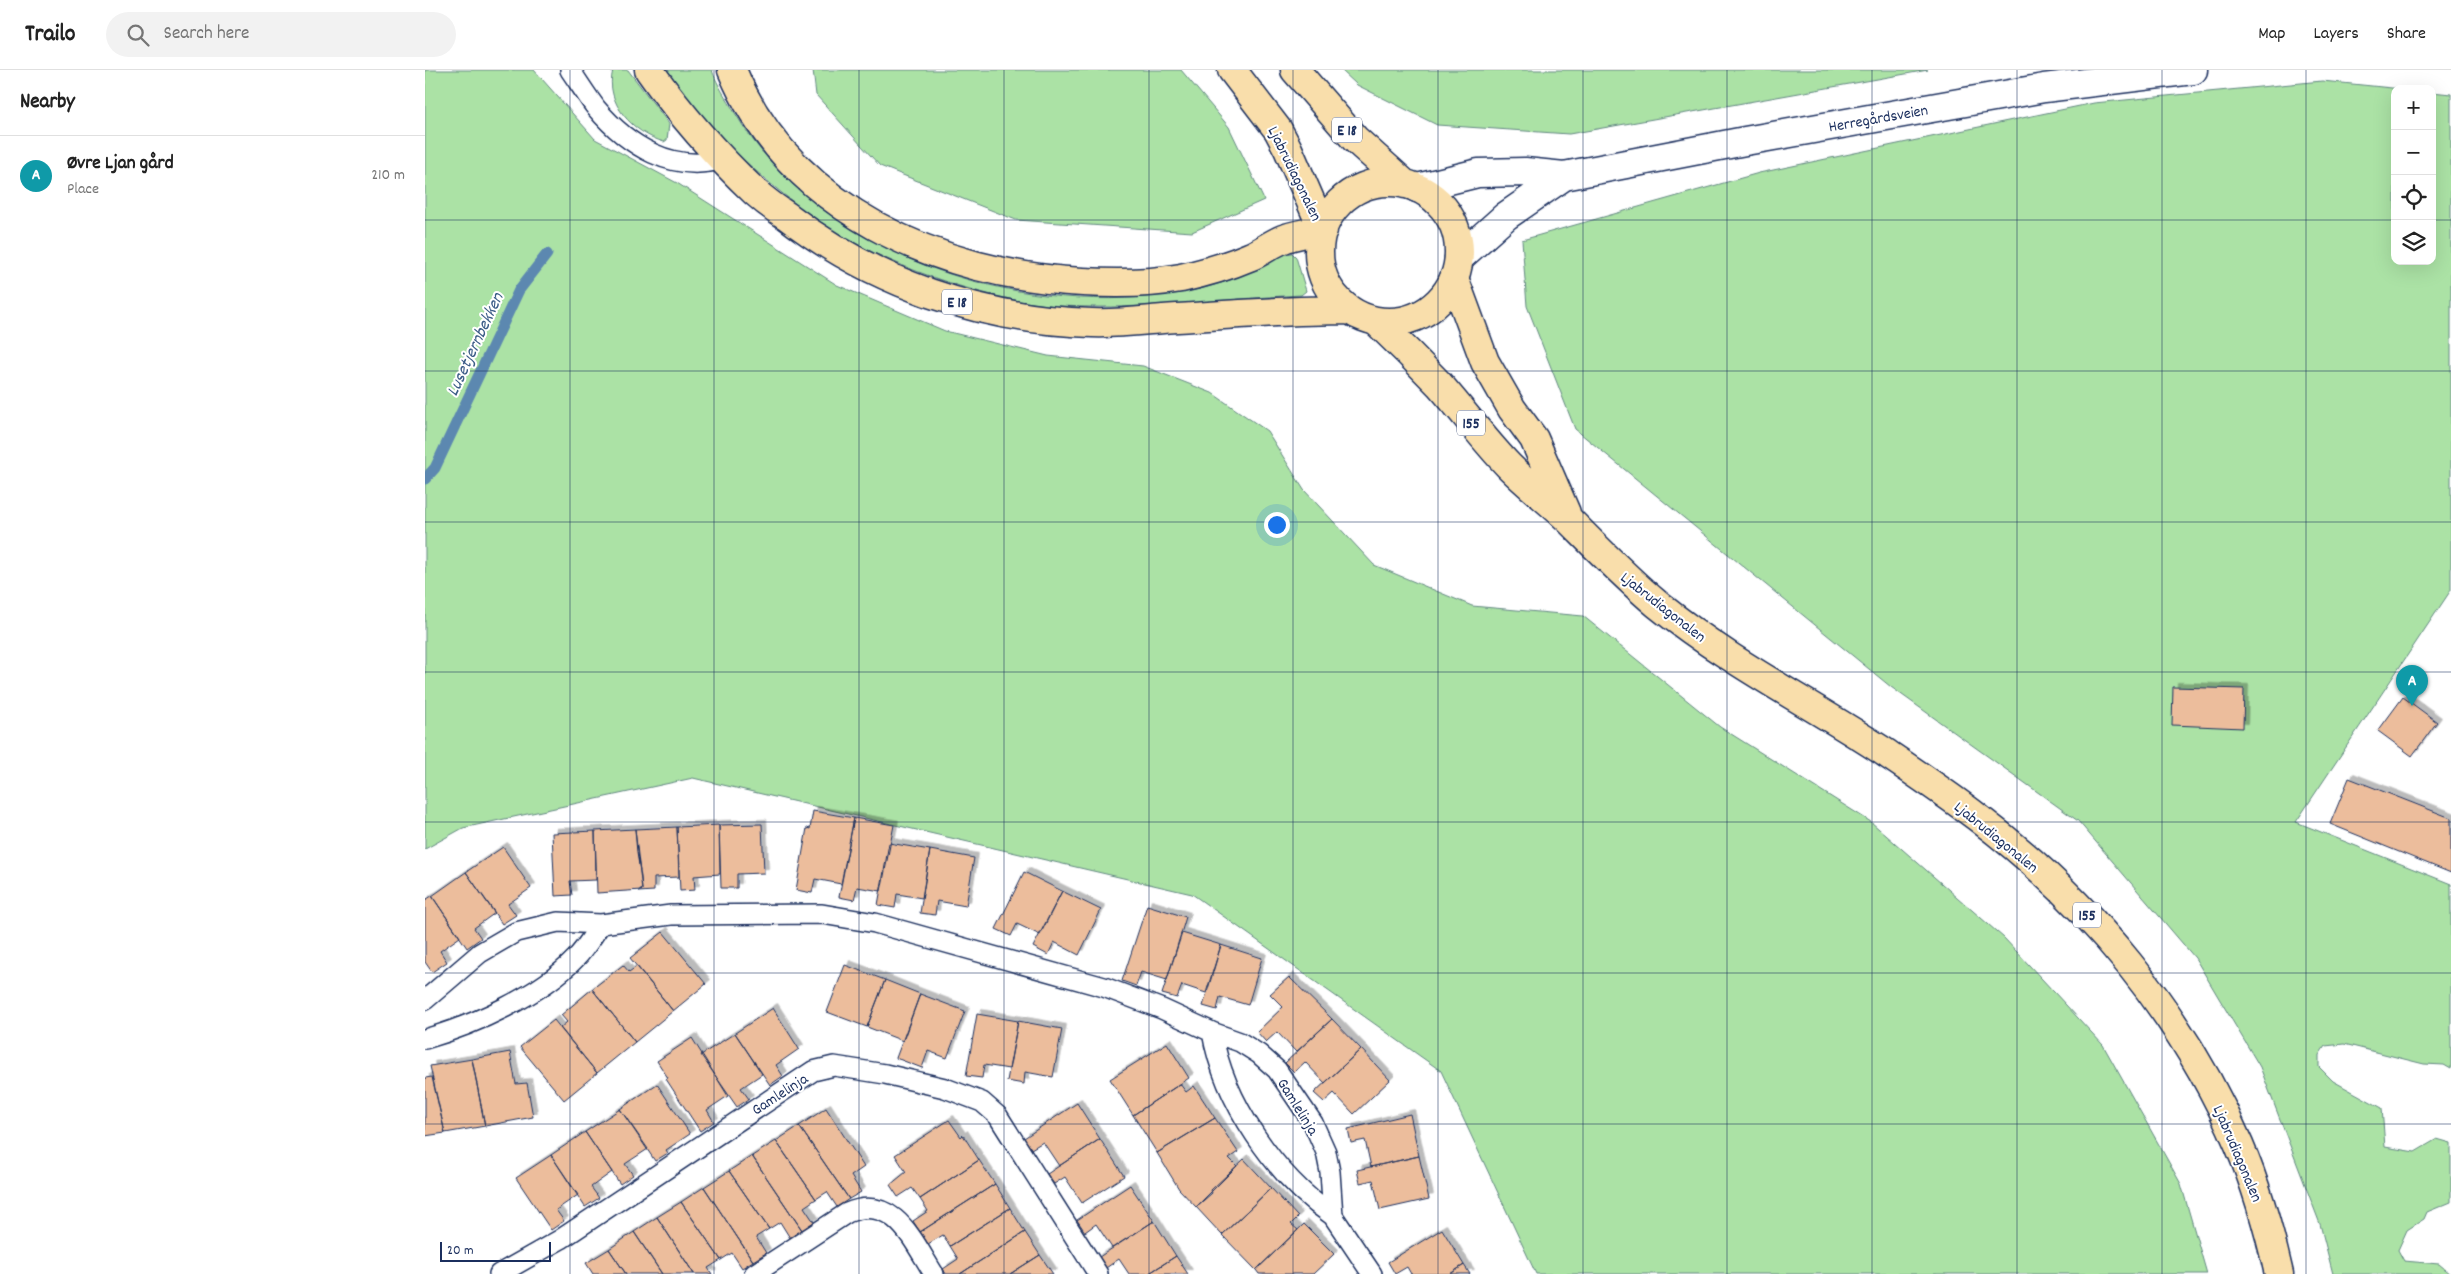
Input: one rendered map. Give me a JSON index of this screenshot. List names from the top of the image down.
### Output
{
  "streets": {
    "main road": ["E 18", "Ljabrudiagonalen", "155"],
    "street": ["Herregårdsveien"],
    "lane": ["Gamlelinja"]
  },
  "crossings": [
    ["Herregårdsveien", "E 18"],
    ["Herregårdsveien", "Ljabrudiagonalen"],
    ["E 18", "Ljabrudiagonalen"]
  ],
  "water": ["Lusetjernbekken"],
  "scale_bar": "20 m",
  "page": {
    "header": "Trailo",
    "search": "Search here",
    "nav": ["Map", "Layers", "Share"],
    "heading": "Nearby",
    "map_buttons": ["+", "−"],
    "list": [
      {
        "mark": "A",
        "name": "Øvre Ljan gård",
        "note": "Place",
        "value": "210 m"
      }
    ],
    "pins": "A",
    "scale": "20 m"
  }
}
